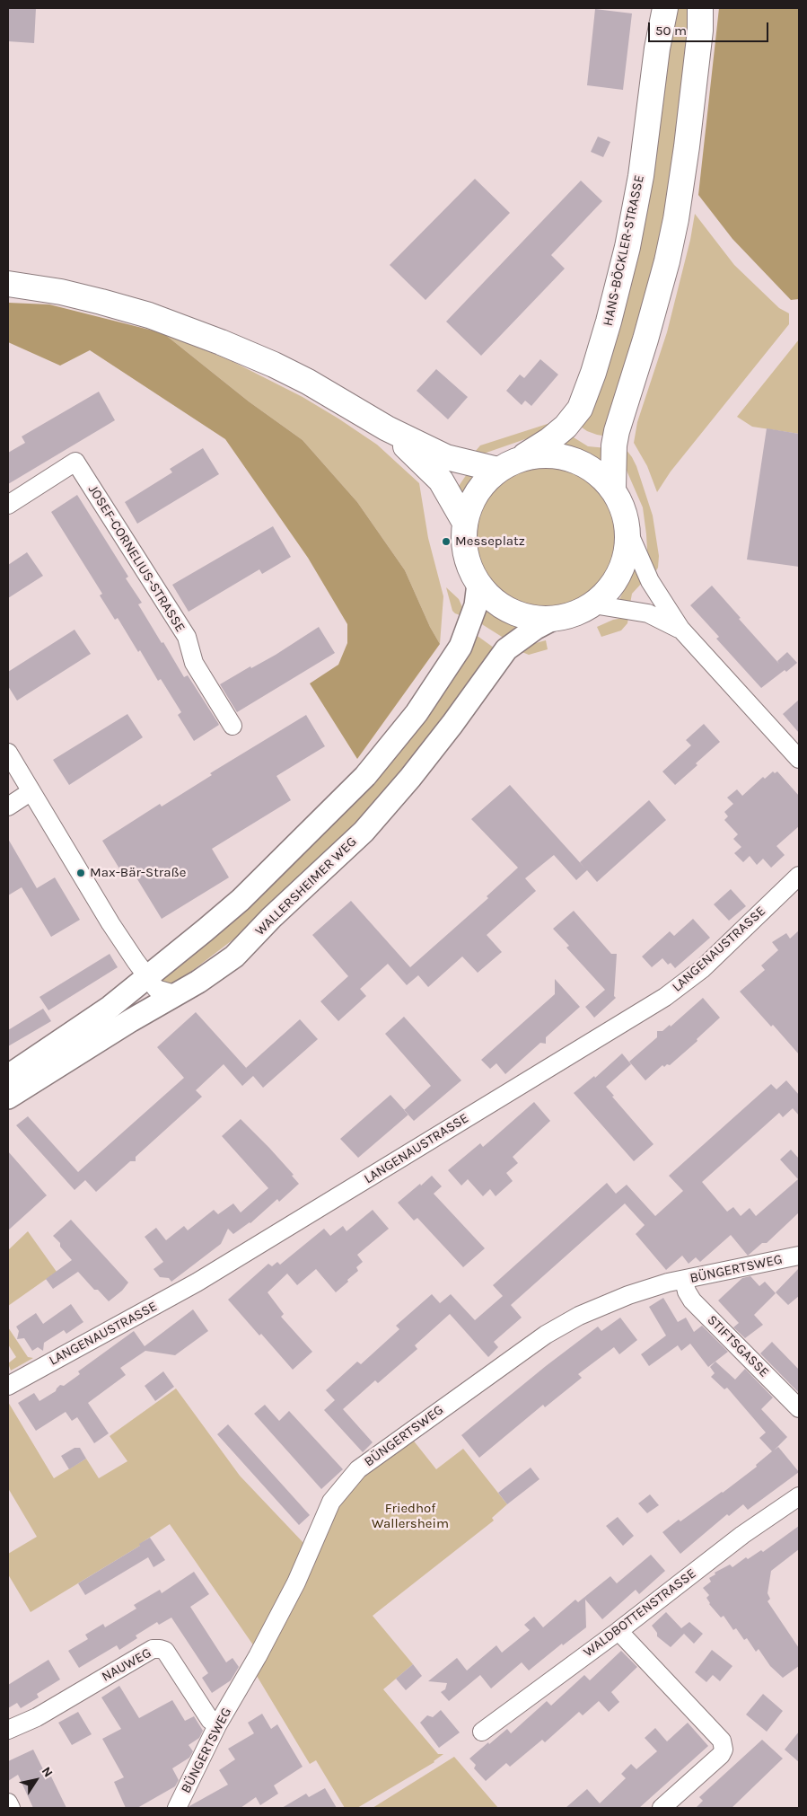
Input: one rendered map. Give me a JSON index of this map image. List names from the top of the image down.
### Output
{
  "streets": {
    "main road": ["HANS-BÖCKLER-STRASSE", "WALLERSHEIMER WEG"],
    "street": [
      "JOSEF-CORNELIUS-STRASSE",
      "LANGENAUSTRASSE",
      "BÜNGERTSWEG",
      "STIFTSGASSE",
      "WALDBOTTENSTRASSE",
      "NAUWEG"
    ]
  },
  "crossings": [
    ["HANS-BÖCKLER-STRASSE", "WALLERSHEIMER WEG"],
    ["BÜNGERTSWEG", "STIFTSGASSE"],
    ["BÜNGERTSWEG", "NAUWEG"]
  ],
  "parks": ["Friedhof Wallersheim"],
  "places": ["Messeplatz", "Max-Bär-Straße"],
  "scale_bar": "50 m",
  "north": "top right"
}
